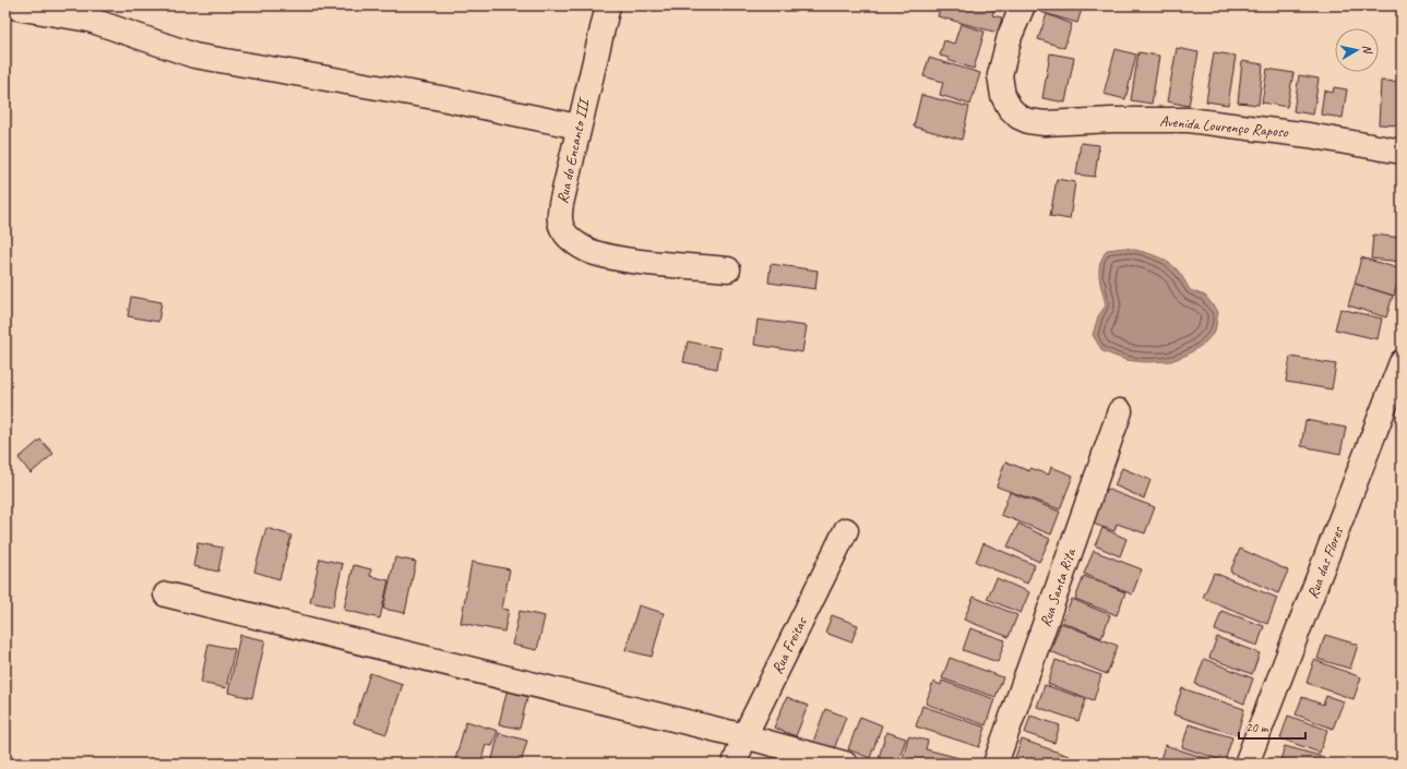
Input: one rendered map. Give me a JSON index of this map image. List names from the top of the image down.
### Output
{
  "streets": {
    "street": [
      "Avenida Lourenço Raposo",
      "Rua do Encanto III",
      "Rua das Flores",
      "Rua Santa Rita",
      "Rua Freitas"
    ]
  },
  "scale_bar": "20 m",
  "north": "right"
}
